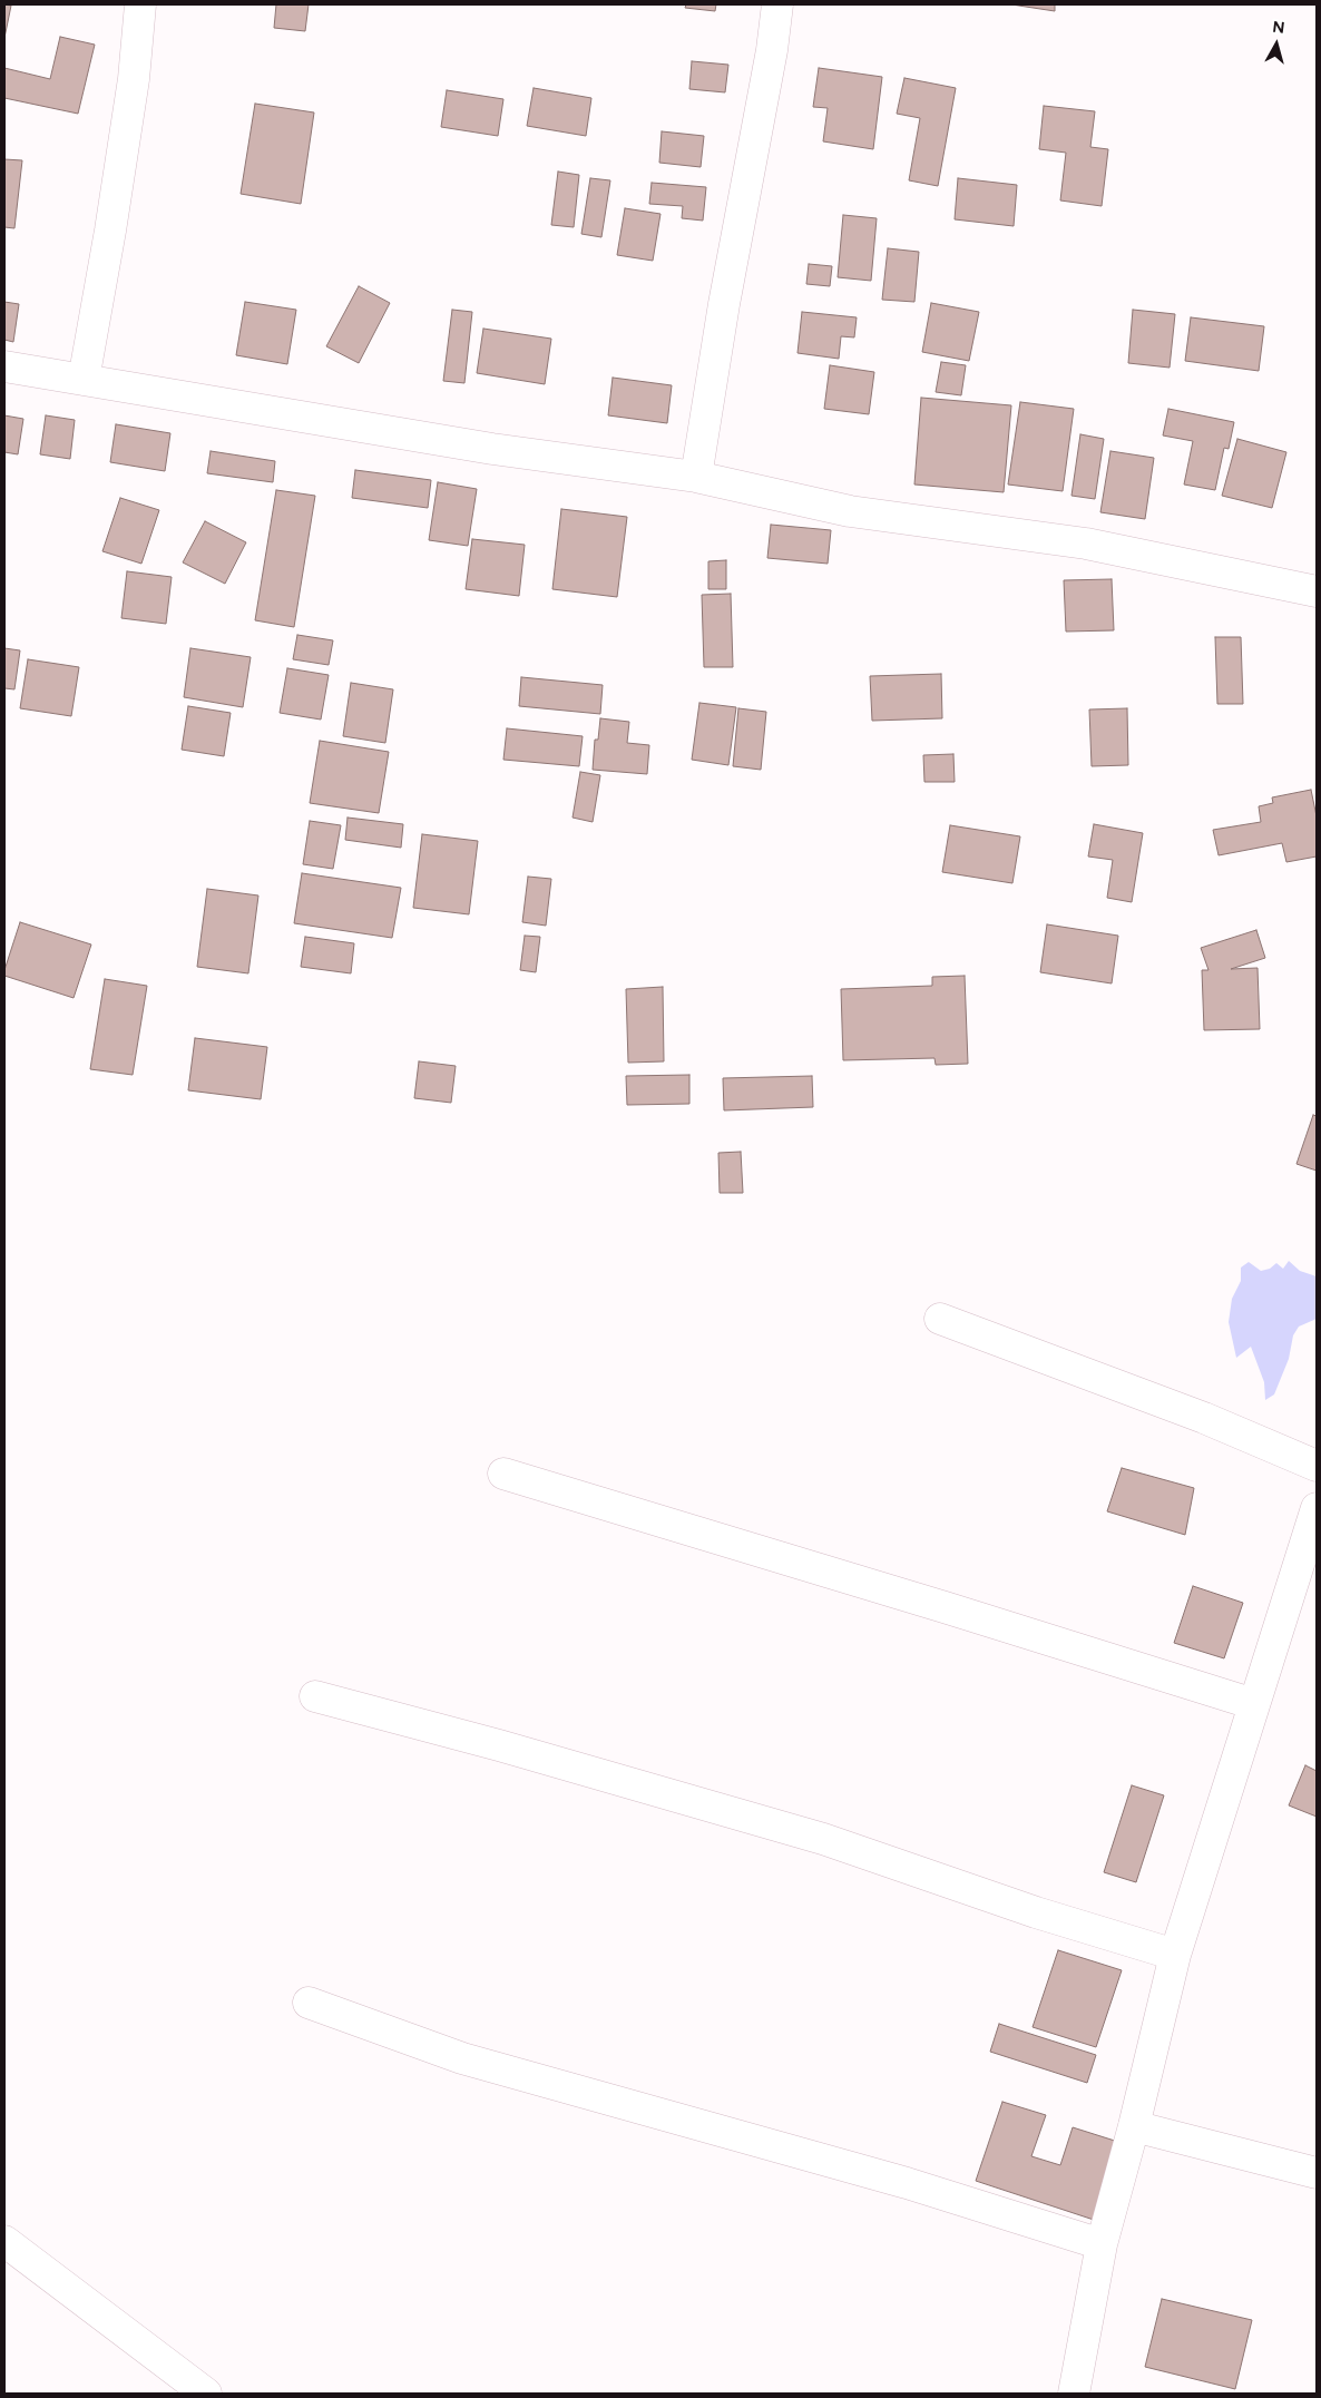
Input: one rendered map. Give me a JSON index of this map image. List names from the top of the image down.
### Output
{
  "north": "top"
}
